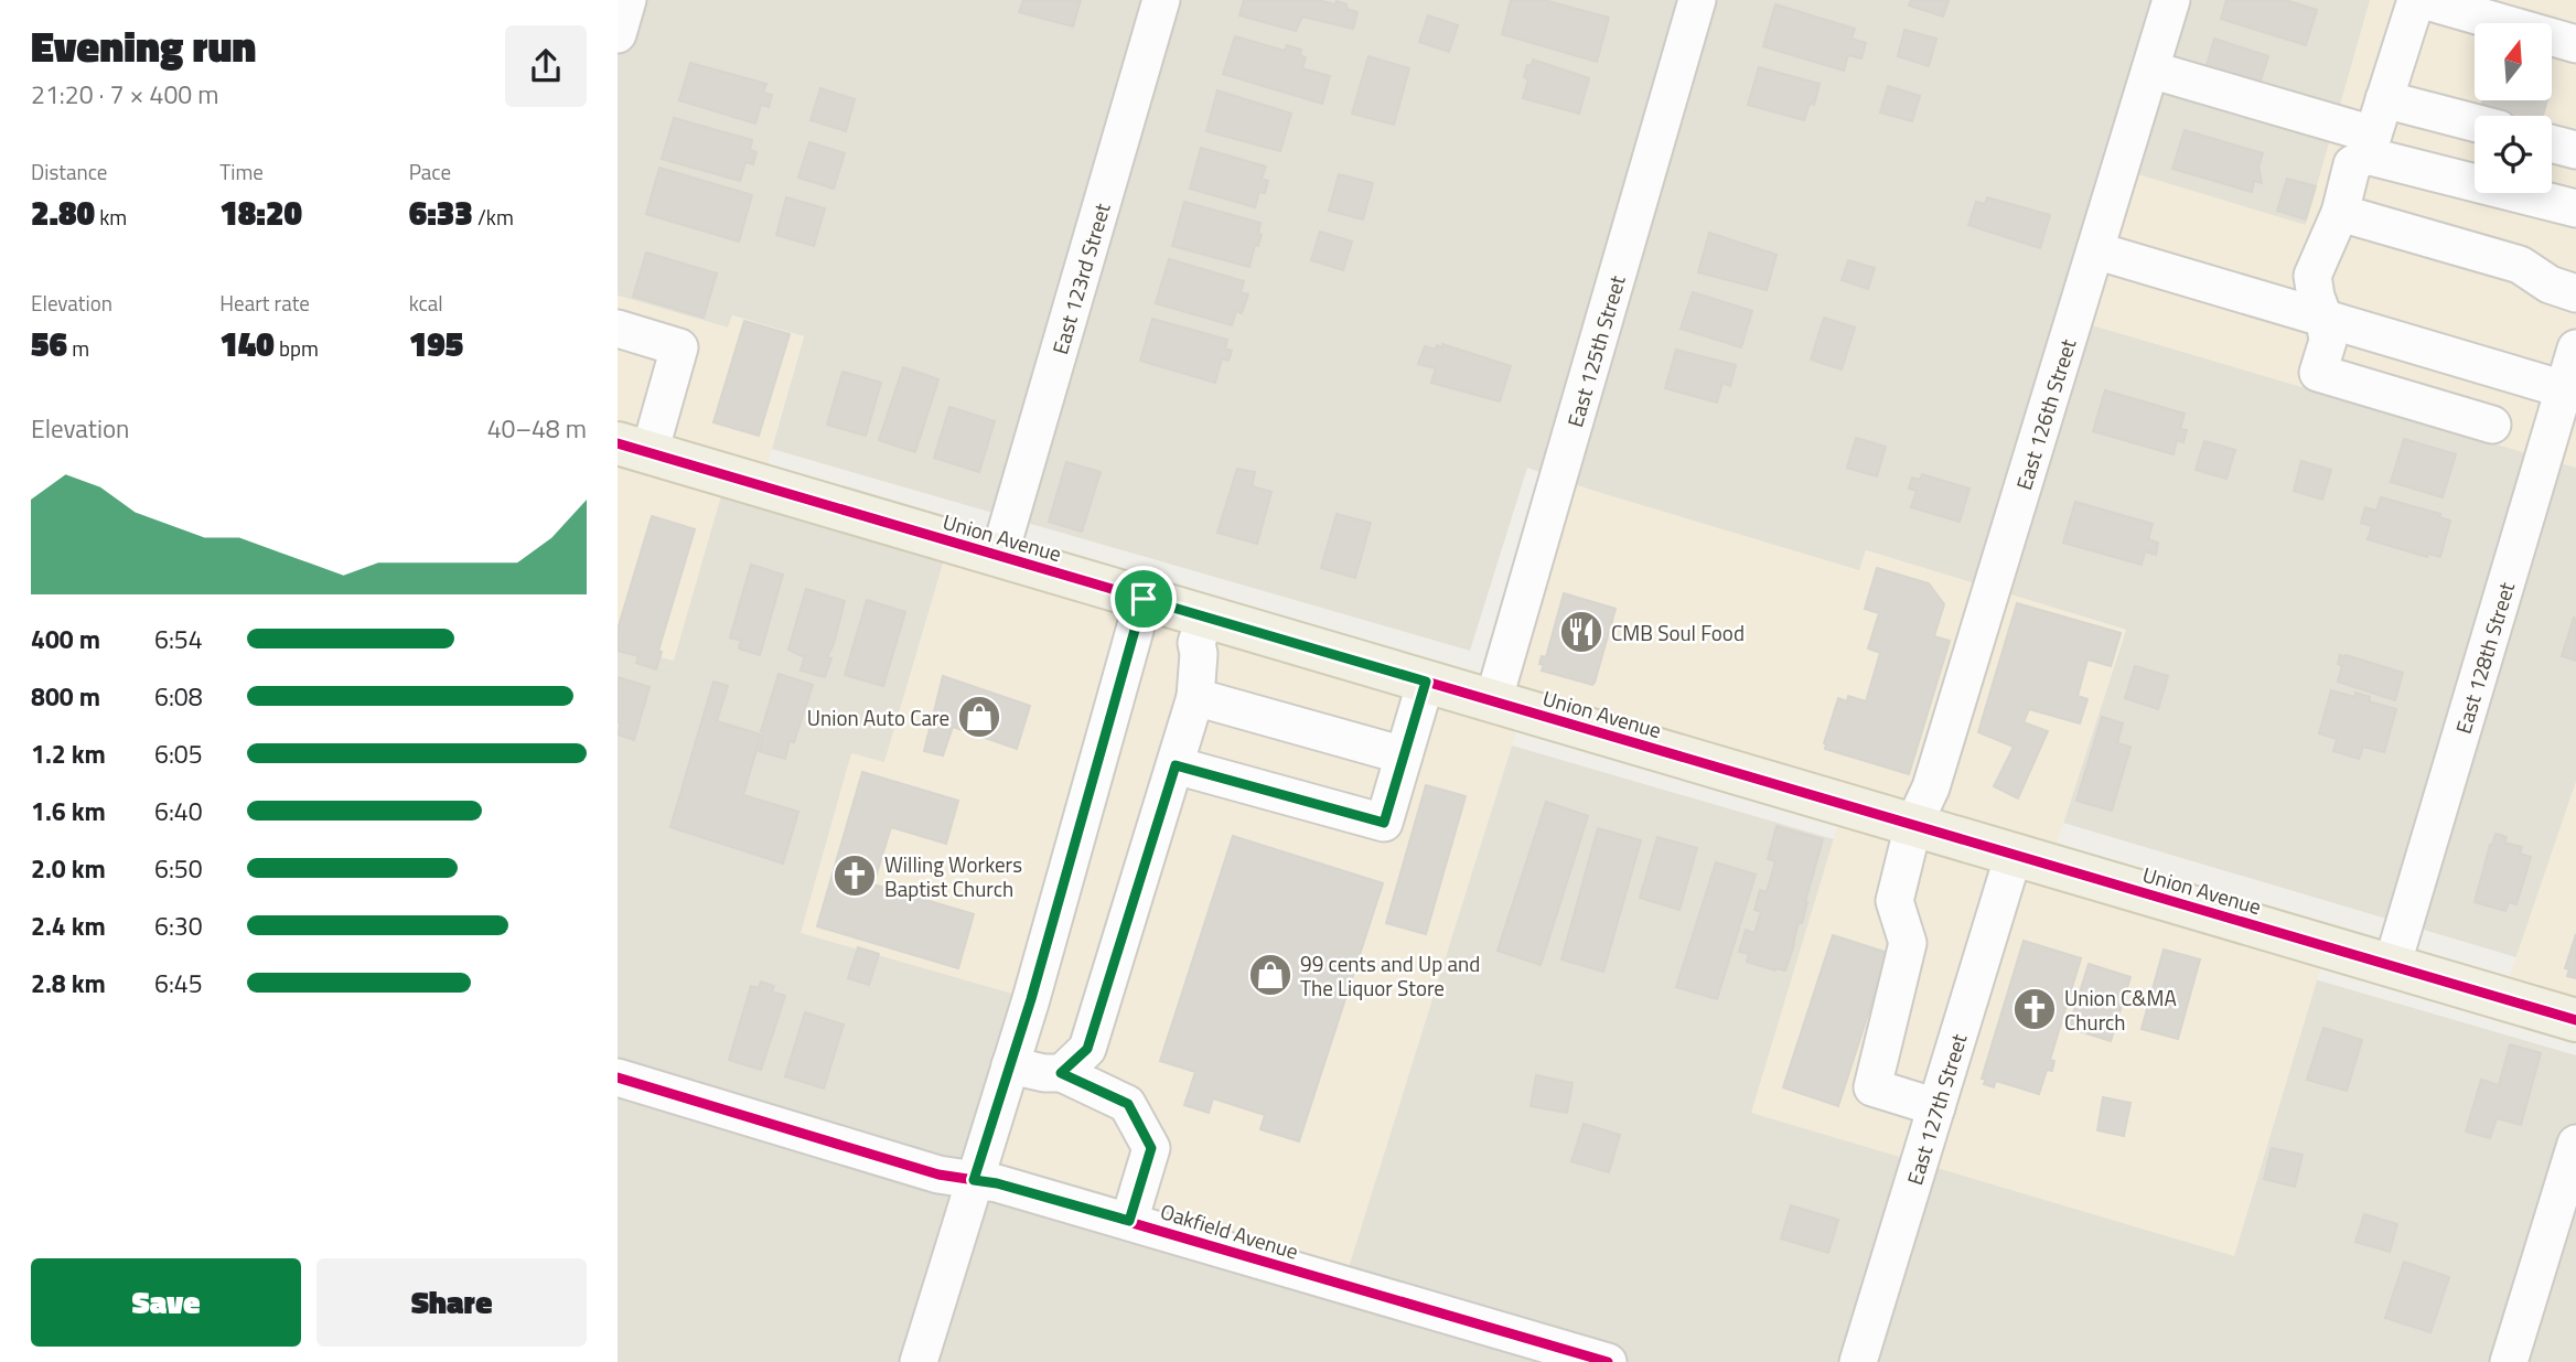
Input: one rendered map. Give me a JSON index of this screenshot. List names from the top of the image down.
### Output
{
  "streets": {
    "main road": ["Union Avenue"],
    "street": [
      "East 123rd Street",
      "East 125th Street",
      "East 126th Street",
      "East 128th Street",
      "East 127th Street",
      "Oakfield Avenue"
    ]
  },
  "crossings": [
    ["East 123rd Street", "Union Avenue"],
    ["East 125th Street", "Union Avenue"],
    ["East 126th Street", "Union Avenue"],
    ["East 126th Street", "East 127th Street"],
    ["Union Avenue", "East 128th Street"],
    ["Union Avenue", "East 127th Street"]
  ],
  "places": {
    "restaurant": ["CMB Soul Food"],
    "shop": ["Union Auto Care", "99 cents and Up and The Liquor Store"],
    "church": ["Willing Workers Baptist Church", "Union C&MA Church"]
  },
  "north": "top",
  "page": {
    "heading": ["Evening run", "21:20 · 7 × 400 m"],
    "stats": [
      ["Distance", "2.80 km"],
      ["Time", "18:20"],
      ["Pace", "6:33 /km"],
      ["Elevation", "56 m"],
      ["Heart rate", "140 bpm"],
      ["kcal", "195"]
    ],
    "chart": ["Elevation", "40–48 m"],
    "list": [
      {
        "name": "400 m",
        "note": "6:54"
      },
      {
        "name": "800 m",
        "note": "6:08"
      },
      {
        "name": "1.2 km",
        "note": "6:05"
      },
      {
        "name": "1.6 km",
        "note": "6:40"
      },
      {
        "name": "2.0 km",
        "note": "6:50"
      },
      {
        "name": "2.4 km",
        "note": "6:30"
      },
      {
        "name": "2.8 km",
        "note": "6:45"
      }
    ],
    "buttons": ["Save", "Share"]
  }
}
